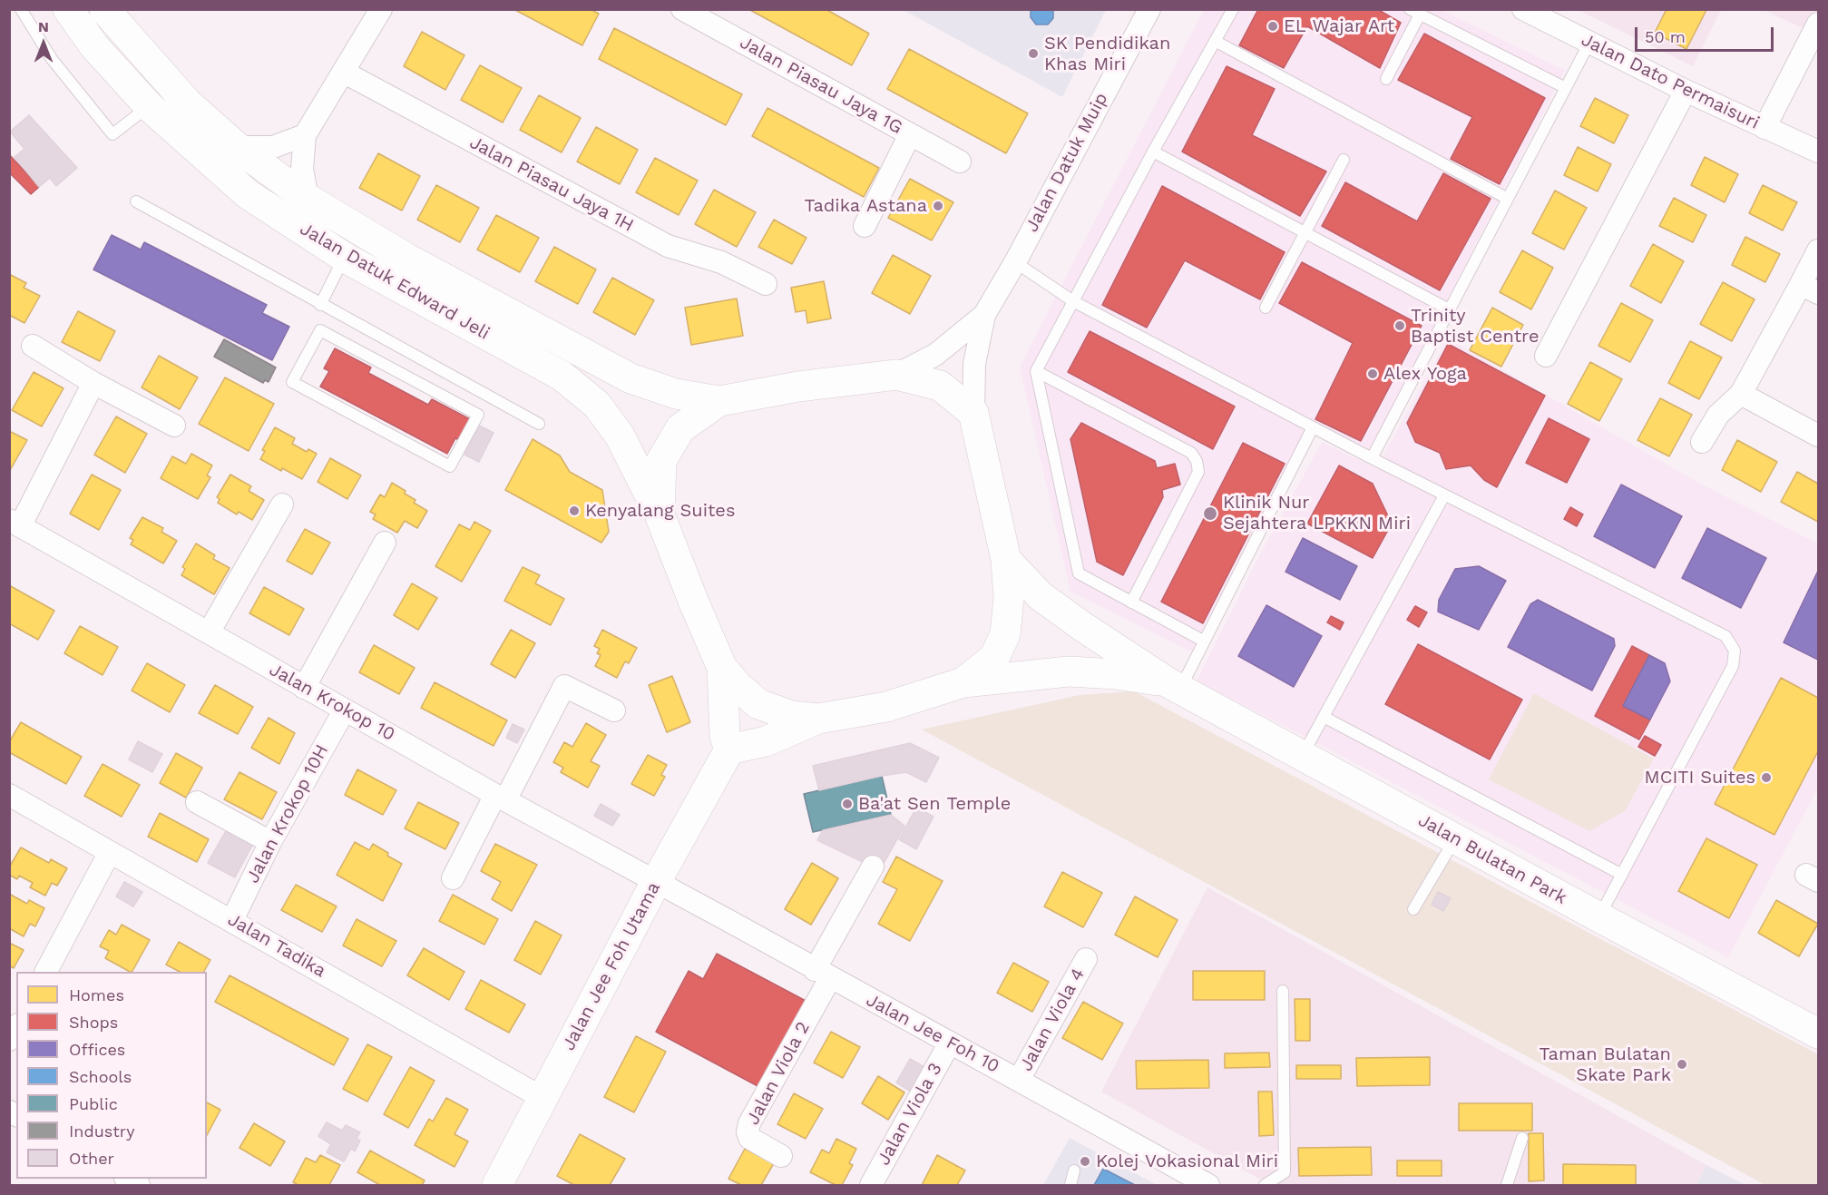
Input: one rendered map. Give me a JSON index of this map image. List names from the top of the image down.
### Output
{
  "streets": {
    "street": [
      "Jalan Dato Permaisuri",
      "Jalan Piasau Jaya 1G",
      "Jalan Datuk Muip",
      "Jalan Piasau Jaya 1H",
      "Jalan Datuk Edward Jeli",
      "Jalan Krokop 10",
      "Jalan Krokop 10H",
      "Jalan Bulatan Park",
      "Jalan Tadika",
      "Jalan Jee Foh Utama",
      "Jalan Viola 4",
      "Jalan Jee Foh 10",
      "Jalan Viola 2",
      "Jalan Viola 3"
    ]
  },
  "crossings": [
    ["Jalan Krokop 10", "Jalan Krokop 10H"],
    ["Jalan Krokop 10", "Jalan Jee Foh Utama"],
    ["Jalan Krokop 10", "Jalan Jee Foh 10"],
    ["Jalan Krokop 10H", "Jalan Tadika"],
    ["Jalan Tadika", "Jalan Jee Foh Utama"],
    ["Jalan Jee Foh Utama", "Jalan Jee Foh 10"],
    ["Jalan Viola 4", "Jalan Jee Foh 10"],
    ["Jalan Jee Foh 10", "Jalan Viola 2"],
    ["Jalan Jee Foh 10", "Jalan Viola 3"]
  ],
  "places": [
    "EL Wajar Art",
    "SK Pendidikan Khas Miri",
    "Tadika Astana",
    "Trinity Baptist Centre",
    "Alex Yoga",
    "Kenyalang Suites",
    "Klinik Nur Sejahtera LPKKN Miri",
    "MCITI Suites",
    "Ba'at Sen Temple",
    "Taman Bulatan Skate Park",
    "Kolej Vokasional Miri"
  ],
  "legend": [
    "Homes",
    "Shops",
    "Offices",
    "Schools",
    "Public",
    "Industry",
    "Other"
  ],
  "scale_bar": "50 m",
  "north": "top"
}
